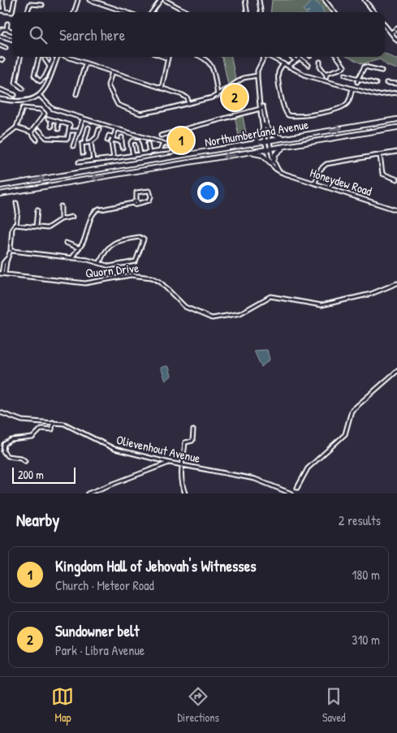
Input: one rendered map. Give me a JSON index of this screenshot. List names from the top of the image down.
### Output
{
  "streets": {
    "main road": ["Northumberland Avenue"],
    "street": ["Honeydew Road", "Quorn Drive", "Olievenhout Avenue"]
  },
  "scale_bar": "200 m",
  "page": {
    "search": "Search here",
    "pins": ["2", "1"],
    "scale": "200 m",
    "heading": ["Nearby", "2 results"],
    "list": [
      {
        "mark": "1",
        "name": "Kingdom Hall of Jehovah's Witnesses",
        "note": "Church · Meteor Road",
        "value": "180 m"
      },
      {
        "mark": "2",
        "name": "Sundowner belt",
        "note": "Park · Libra Avenue",
        "value": "310 m"
      }
    ],
    "nav": ["Map", "Directions", "Saved"]
  }
}
